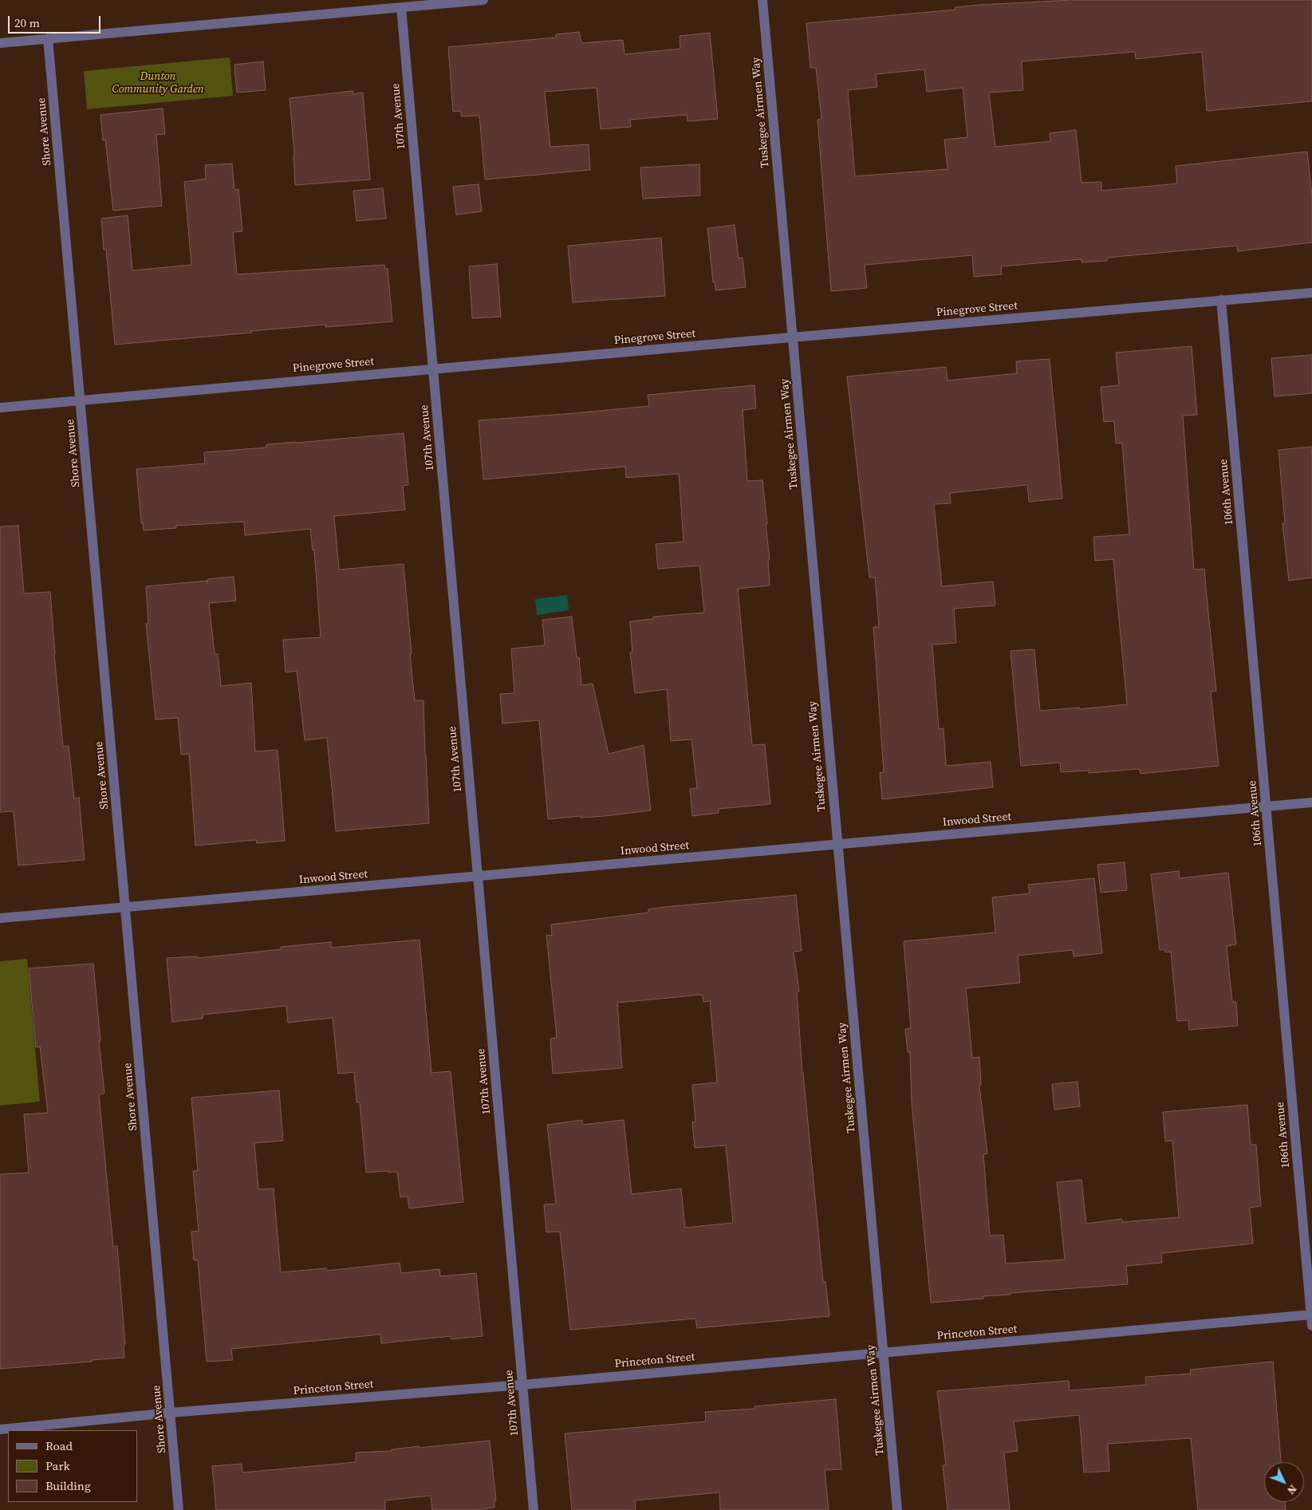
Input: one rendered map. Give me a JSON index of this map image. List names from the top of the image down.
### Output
{
  "streets": {
    "street": [
      "Tuskegee Airmen Way",
      "107th Avenue",
      "Shore Avenue",
      "Pinegrove Street",
      "106th Avenue",
      "Inwood Street",
      "Princeton Street"
    ]
  },
  "crossings": [
    ["Tuskegee Airmen Way", "Pinegrove Street"],
    ["Tuskegee Airmen Way", "Inwood Street"],
    ["Tuskegee Airmen Way", "Princeton Street"],
    ["107th Avenue", "Pinegrove Street"],
    ["107th Avenue", "Inwood Street"],
    ["107th Avenue", "Princeton Street"],
    ["Shore Avenue", "Pinegrove Street"],
    ["Shore Avenue", "Inwood Street"],
    ["Shore Avenue", "Princeton Street"],
    ["Pinegrove Street", "106th Avenue"],
    ["106th Avenue", "Inwood Street"],
    ["106th Avenue", "Princeton Street"]
  ],
  "parks": ["Dunton Community Garden"],
  "legend": ["Road", "Park", "Building"],
  "scale_bar": "20 m",
  "north": "bottom right"
}
